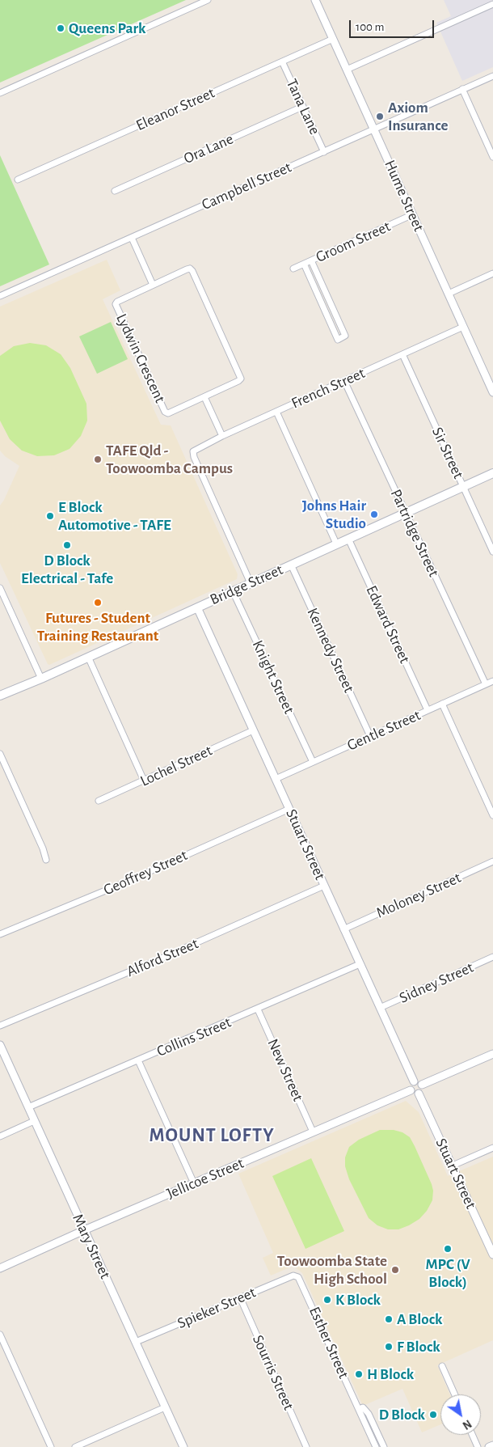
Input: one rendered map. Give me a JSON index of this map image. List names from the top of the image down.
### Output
{
  "streets": {
    "main road": ["Bridge Street"],
    "street": [
      "Tana Lane",
      "Eleanor Street",
      "Ora Lane",
      "Campbell Street",
      "Hume Street",
      "Groom Street",
      "Lydwin Crescent",
      "French Street",
      "Sir Street",
      "Partridge Street",
      "Edward Street",
      "Kennedy Street",
      "Knight Street",
      "Gentle Street",
      "Lochel Street",
      "Stuart Street",
      "Geoffrey Street",
      "Moloney Street",
      "Alford Street",
      "Sidney Street",
      "Collins Street",
      "New Street",
      "Jellicoe Street",
      "Mary Street",
      "Spieker Street",
      "Esther Street",
      "Sourris Street"
    ]
  },
  "crossings": [
    ["Tana Lane", "Eleanor Street"],
    ["Tana Lane", "Ora Lane"],
    ["Tana Lane", "Campbell Street"],
    ["Eleanor Street", "Hume Street"],
    ["Campbell Street", "Hume Street"],
    ["Hume Street", "Groom Street"],
    ["Hume Street", "French Street"],
    ["French Street", "Sir Street"],
    ["French Street", "Partridge Street"],
    ["French Street", "Bridge Street"],
    ["Sir Street", "Bridge Street"],
    ["Partridge Street", "Bridge Street"],
    ["Partridge Street", "Gentle Street"],
    ["Bridge Street", "Edward Street"],
    ["Bridge Street", "Kennedy Street"],
    ["Bridge Street", "Knight Street"],
    ["Bridge Street", "Stuart Street"],
    ["Edward Street", "Gentle Street"],
    ["Kennedy Street", "Gentle Street"],
    ["Knight Street", "Gentle Street"],
    ["Gentle Street", "Stuart Street"],
    ["Lochel Street", "Stuart Street"],
    ["Stuart Street", "Geoffrey Street"],
    ["Stuart Street", "Moloney Street"],
    ["Stuart Street", "Alford Street"],
    ["Stuart Street", "Sidney Street"],
    ["Stuart Street", "Collins Street"],
    ["Stuart Street", "Jellicoe Street"],
    ["Collins Street", "New Street"],
    ["Collins Street", "Mary Street"],
    ["New Street", "Jellicoe Street"],
    ["Jellicoe Street", "Mary Street"],
    ["Mary Street", "Spieker Street"],
    ["Spieker Street", "Esther Street"],
    ["Spieker Street", "Sourris Street"]
  ],
  "districts": ["MOUNT LOFTY"],
  "places": [
    "Queens Park",
    "Axiom Insurance",
    "TAFE Qld - Toowoomba Campus",
    "Johns Hair Studio",
    "E Block Automotive - TAFE",
    "D Block Electrical - Tafe",
    "Futures - Student Training Restaurant",
    "MPC (V Block)",
    "Toowoomba State High School",
    "K Block",
    "A Block",
    "F Block",
    "H Block",
    "D Block"
  ],
  "scale_bar": "100 m",
  "north": "bottom right"
}
